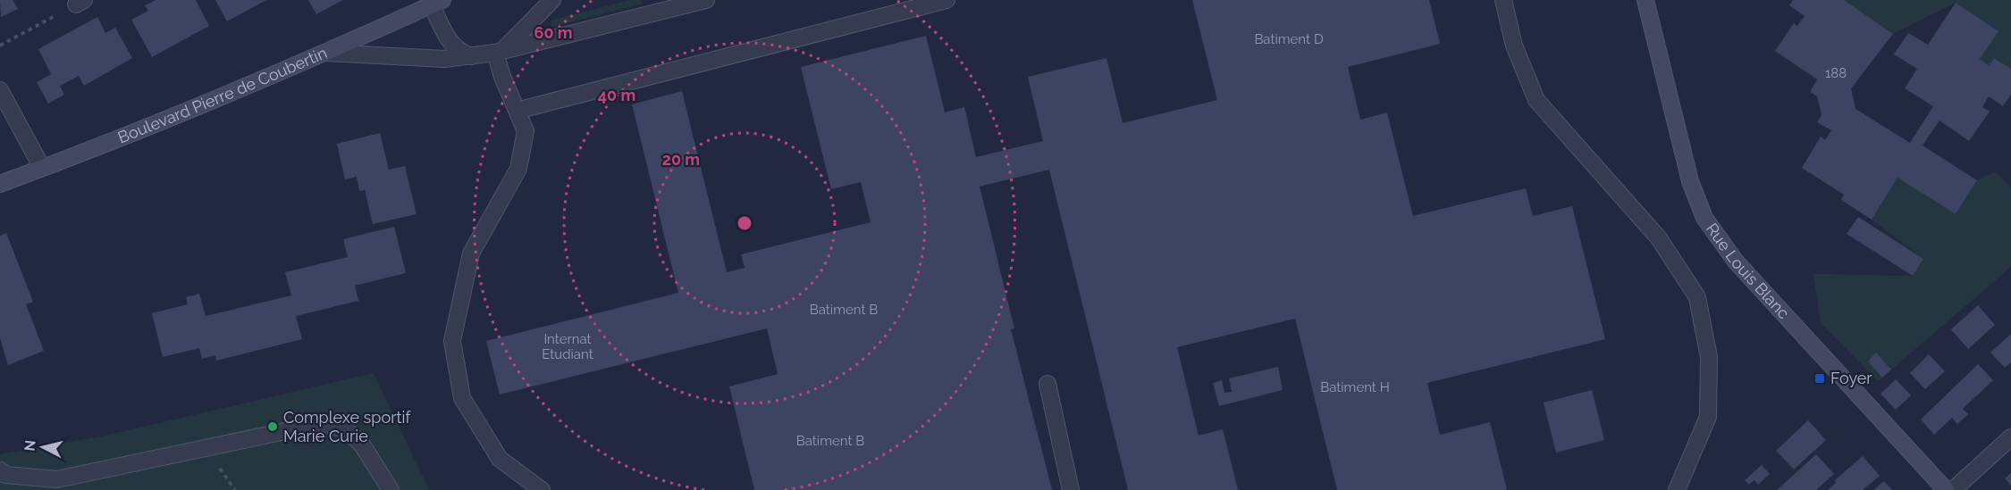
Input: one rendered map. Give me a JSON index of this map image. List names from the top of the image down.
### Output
{
  "streets": {
    "street": ["Boulevard Pierre de Coubertin", "Rue Louis Blanc"]
  },
  "places": {
    "transit": ["Foyer"],
    "other": ["Complexe sportif Marie Curie"]
  },
  "house_numbers": [
    "Batiment D",
    "188",
    "Batiment B",
    "Internat Etudiant",
    "Batiment H",
    "Batiment B"
  ],
  "north": "left",
  "rings": ["60 m", "40 m", "20 m"]
}
